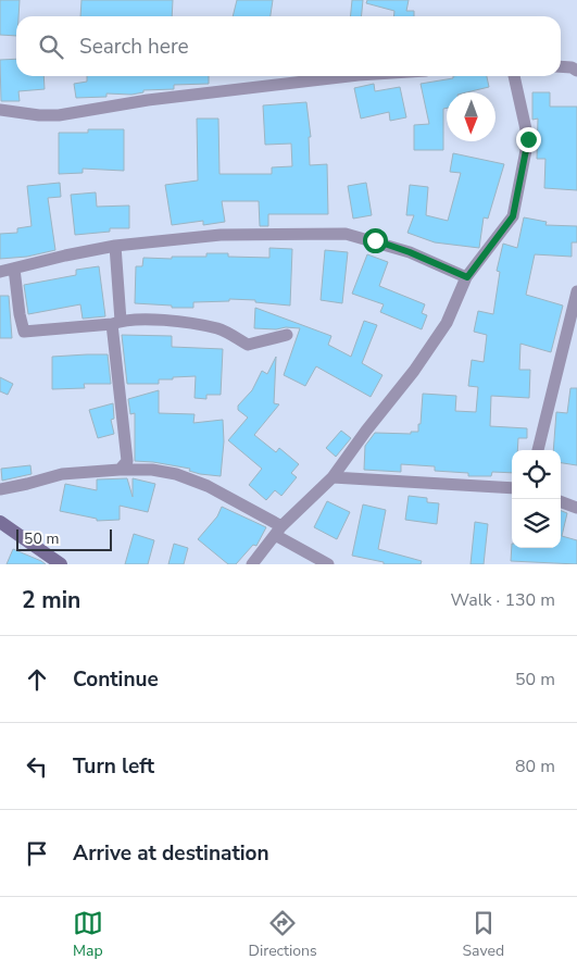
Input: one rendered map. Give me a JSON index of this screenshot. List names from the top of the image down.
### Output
{
  "scale_bar": "50 m",
  "north": "bottom",
  "page": {
    "search": "Search here",
    "scale": "50 m",
    "heading": ["2 min", "Walk · 130 m"],
    "list": [
      ["Continue", "50 m"],
      ["Turn left", "80 m"],
      "Arrive at destination"
    ],
    "nav": ["Map", "Directions", "Saved"]
  }
}
